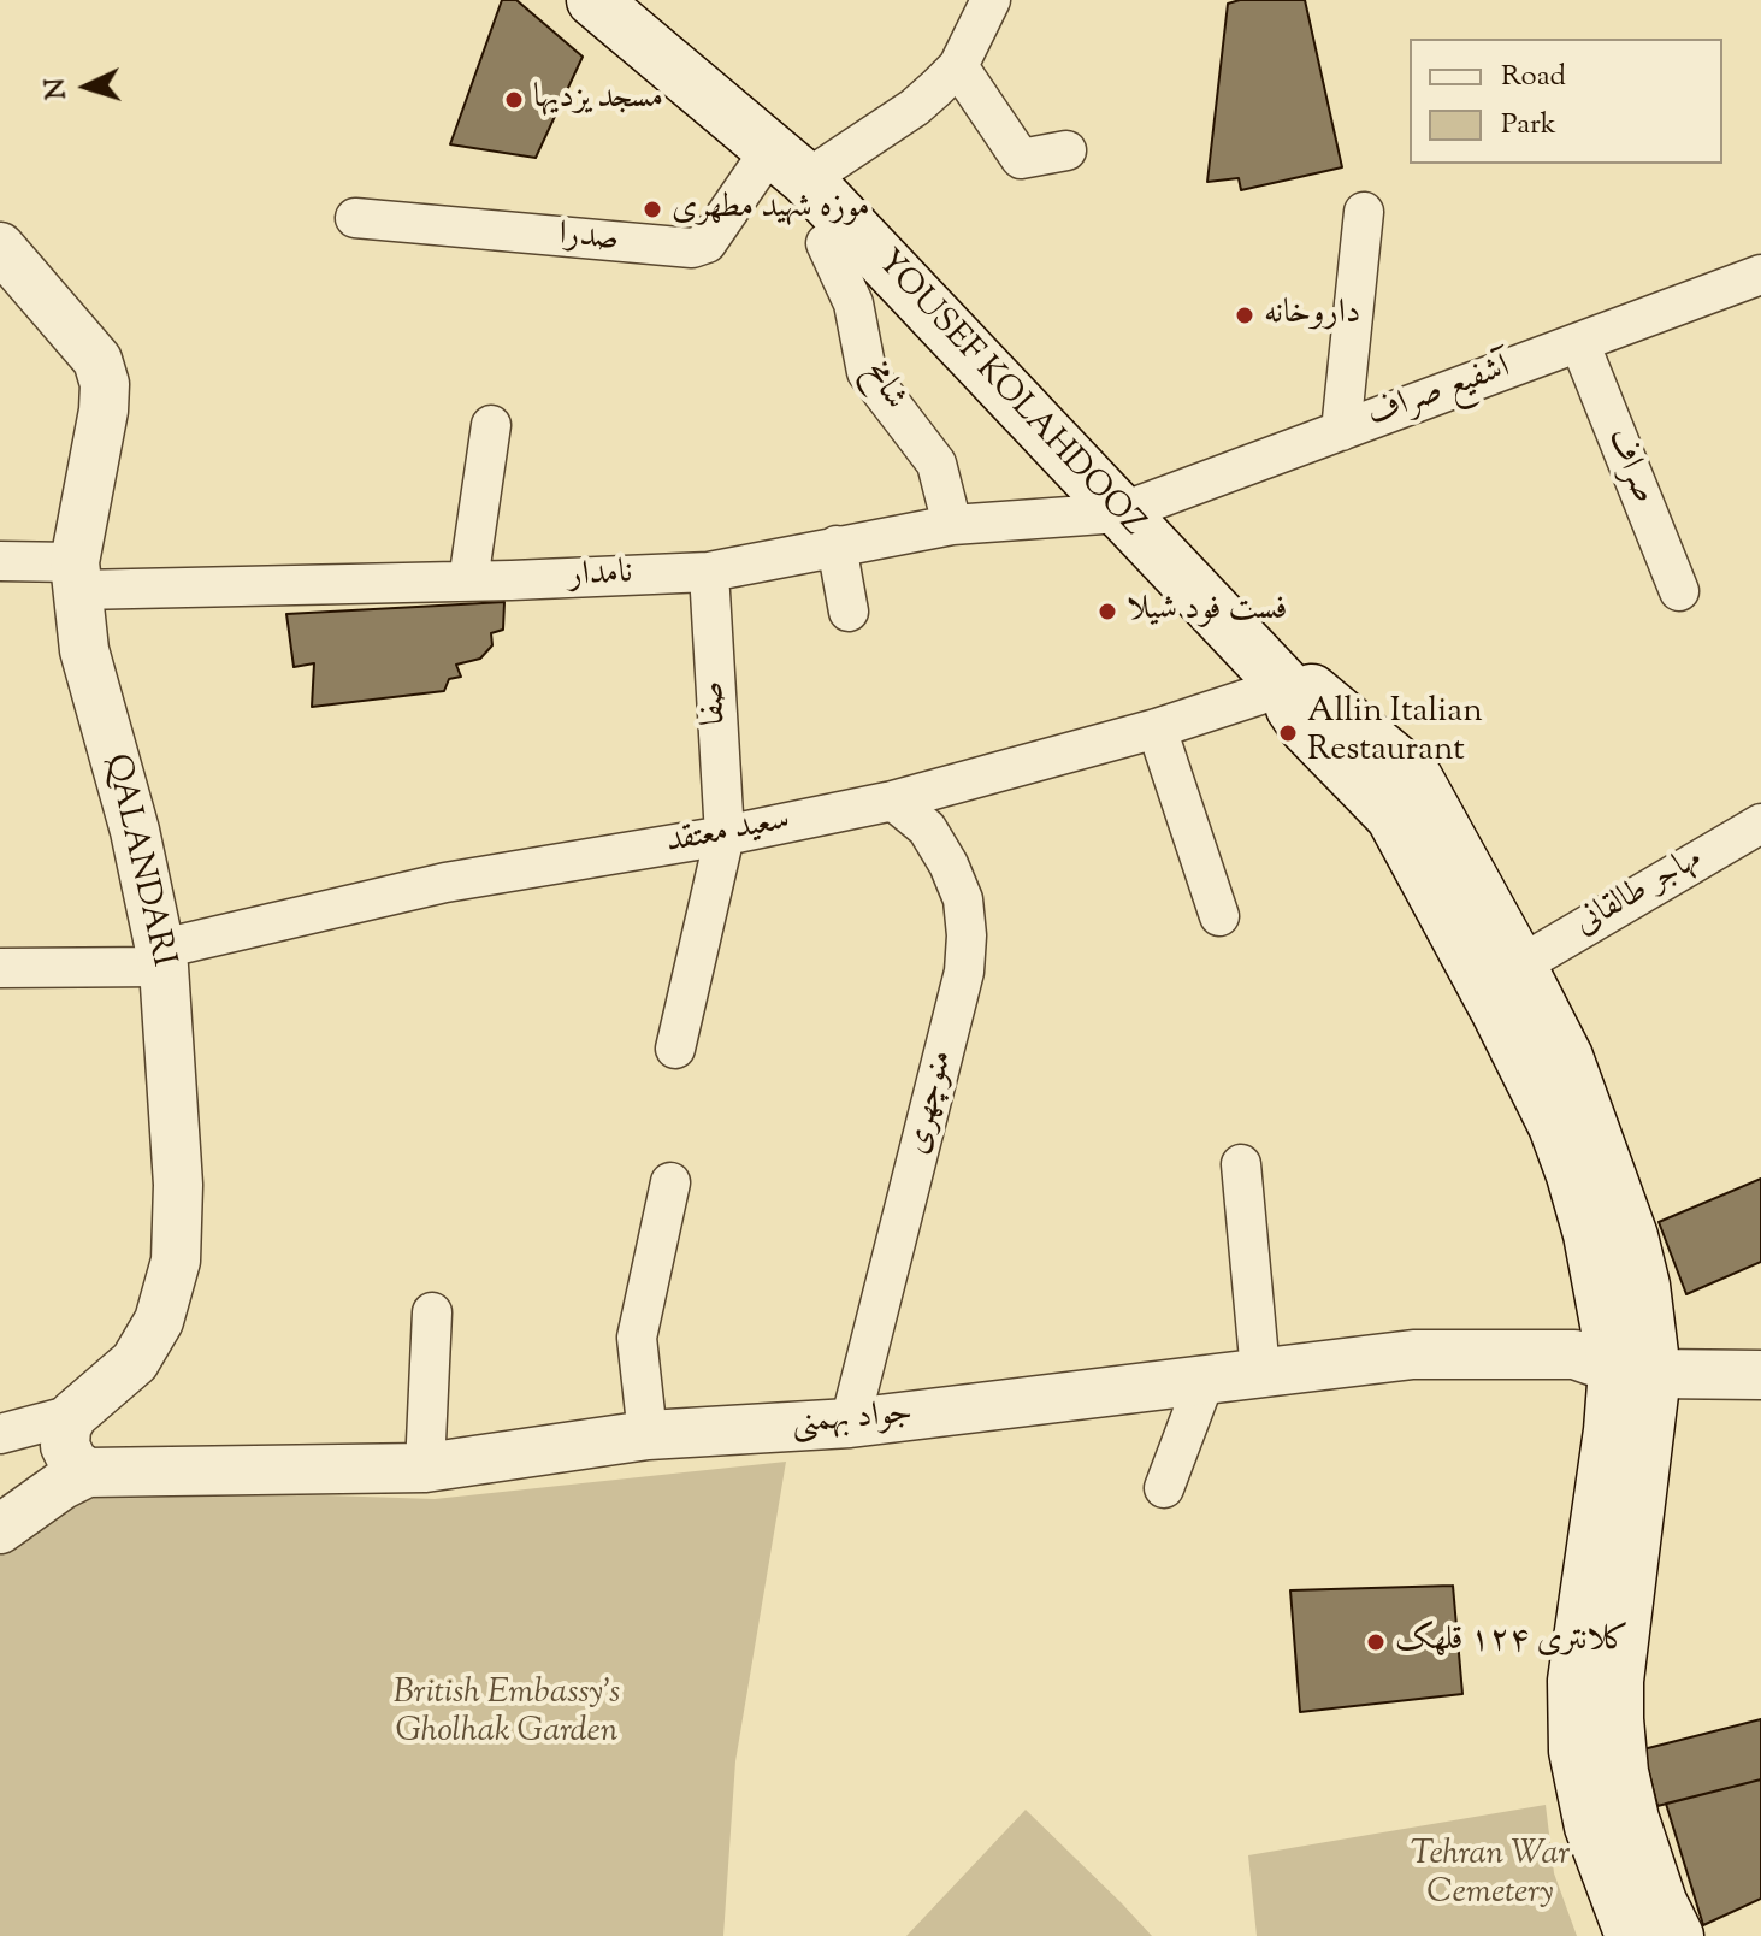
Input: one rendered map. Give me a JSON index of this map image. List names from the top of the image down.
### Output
{
  "streets": {
    "main road": ["YOUSEF KOLAHDOOZ"],
    "street": [
      "صدرا",
      "شامخ",
      "آشفیع صراف",
      "صراف",
      "نامدار",
      "صفا",
      "سعید معتقد",
      "QALANDARI",
      "مهاجر طالقانی",
      "منوچهری",
      "جواد بهمنی"
    ]
  },
  "crossings": [
    ["صدرا", "YOUSEF KOLAHDOOZ"],
    ["شامخ", "نامدار"],
    ["آشفیع صراف", "YOUSEF KOLAHDOOZ"],
    ["آشفیع صراف", "صراف"],
    ["آشفیع صراف", "نامدار"],
    ["YOUSEF KOLAHDOOZ", "نامدار"],
    ["YOUSEF KOLAHDOOZ", "سعید معتقد"],
    ["YOUSEF KOLAHDOOZ", "مهاجر طالقانی"],
    ["YOUSEF KOLAHDOOZ", "جواد بهمنی"],
    ["نامدار", "صفا"],
    ["نامدار", "QALANDARI"],
    ["صفا", "سعید معتقد"],
    ["سعید معتقد", "QALANDARI"],
    ["سعید معتقد", "منوچهری"],
    ["منوچهری", "جواد بهمنی"]
  ],
  "parks": ["British Embassy's Gholhak Garden", "Tehran War Cemetery"],
  "places": [
    "مسجد یزدیها",
    "موزه شهید مطهری",
    "داروخانه",
    "فست فود شیلا",
    "Allin Italian Restaurant",
    "کلانتری ۱۲۴ قلهک"
  ],
  "legend": ["Road", "Park"],
  "north": "left"
}
